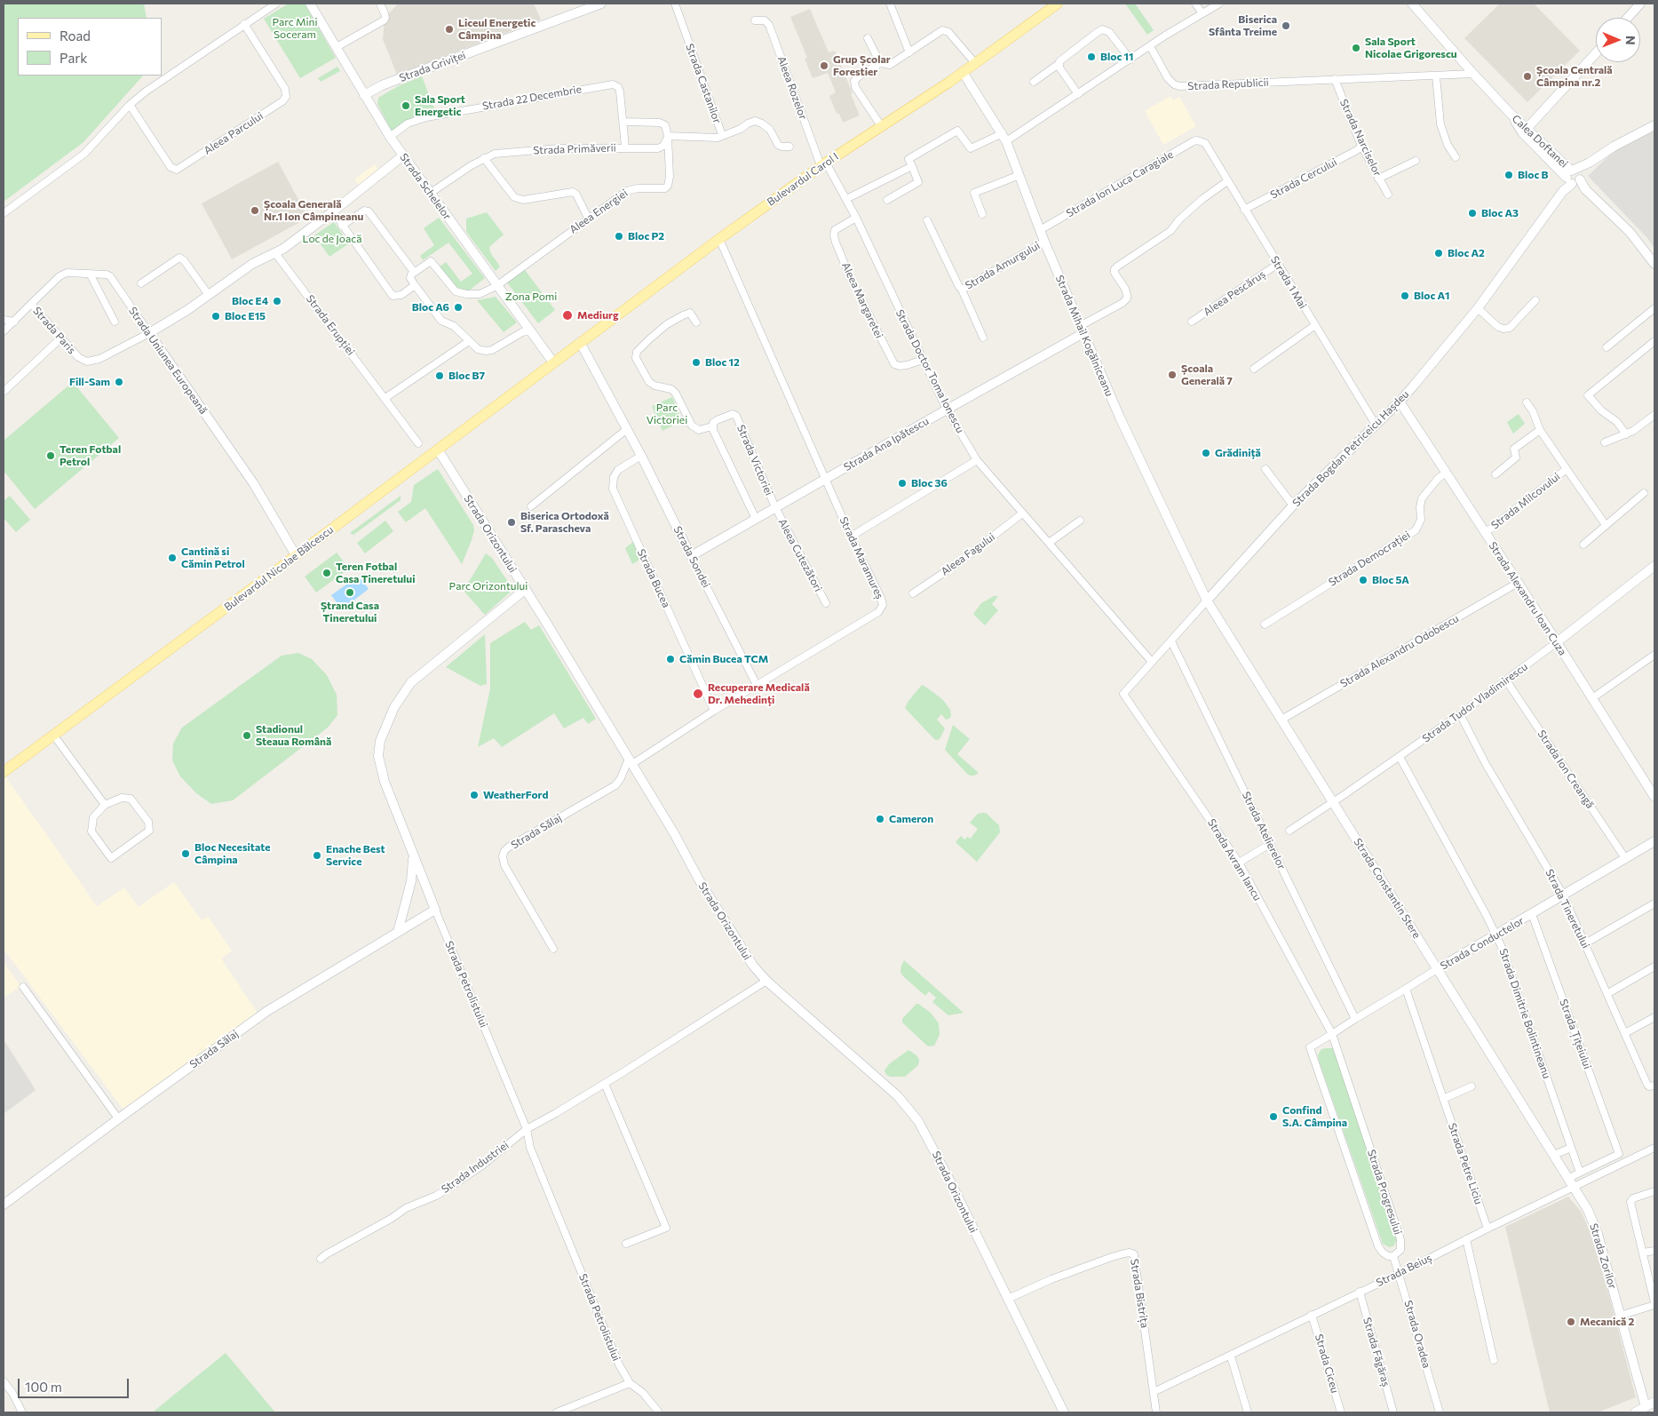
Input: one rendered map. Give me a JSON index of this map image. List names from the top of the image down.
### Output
{
  "streets": {
    "main road": ["Bulevardul Carol I", "Bulevardul Nicolae Bălcescu"],
    "street": [
      "Strada Griviței",
      "Strada Castanilor",
      "Strada Republicii",
      "Aleea Rozelor",
      "Strada 22 Decembrie",
      "Aleea Parcului",
      "Strada Narciselor",
      "Calea Doftanei",
      "Strada Primăverii",
      "Strada Cercului",
      "Strada Ion Luca Caragiale",
      "Strada Schelelor",
      "Aleea Energiei",
      "Strada Amurgului",
      "Strada 1 Mai",
      "Aleea Pescăruș",
      "Aleea Margaretei",
      "Strada Erupției",
      "Strada Paris",
      "Strada Mihail Kogălniceanu",
      "Strada Uniunea Europeană",
      "Strada Doctor Toma Ionescu",
      "Strada Ana Ipătescu",
      "Strada Bogdan Petriceicu Hașdeu",
      "Strada Victoriei",
      "Strada Milcovului",
      "Strada Orizontului",
      "Aleea Fagului",
      "Aleea Cutezători",
      "Strada Sondei",
      "Strada Maramureș",
      "Strada Democrației",
      "Strada Bucea",
      "Strada Alexandru Ioan Cuza",
      "Strada Alexandru Odobescu",
      "Strada Tudor Vladimirescu",
      "Strada Ion Creangă",
      "Strada Atelierelor",
      "Strada Sălaj",
      "Strada Avram Iancu",
      "Strada Constantin Stere",
      "Strada Tineretului",
      "Strada Conductelor",
      "Strada Petrolistului",
      "Strada Dimitrie Bolintineanu",
      "Strada Țițeiului",
      "Strada Petre Liciu",
      "Strada Industriei",
      "Strada Progresului",
      "Strada Zorilor",
      "Strada Beiuș",
      "Strada Bistrița",
      "Strada Oradea",
      "Strada Făgăraș",
      "Strada Ciceu"
    ]
  },
  "crossings": [
    ["Strada Griviței", "Strada Schelelor"],
    ["Strada Republicii", "Strada Narciselor"],
    ["Strada Republicii", "Calea Doftanei"],
    ["Aleea Rozelor", "Bulevardul Carol I"],
    ["Aleea Rozelor", "Strada Doctor Toma Ionescu"],
    ["Strada 22 Decembrie", "Strada Primăverii"],
    ["Strada 22 Decembrie", "Strada Schelelor"],
    ["Strada Narciselor", "Strada Cercului"],
    ["Calea Doftanei", "Strada Bogdan Petriceicu Hașdeu"],
    ["Strada Primăverii", "Strada Schelelor"],
    ["Strada Primăverii", "Aleea Energiei"],
    ["Strada Cercului", "Strada 1 Mai"],
    ["Bulevardul Carol I", "Strada Schelelor"],
    ["Bulevardul Carol I", "Strada Mihail Kogălniceanu"],
    ["Bulevardul Carol I", "Strada Doctor Toma Ionescu"],
    ["Bulevardul Carol I", "Strada Sondei"],
    ["Bulevardul Carol I", "Strada Maramureș"],
    ["Bulevardul Carol I", "Bulevardul Nicolae Bălcescu"],
    ["Strada Ion Luca Caragiale", "Strada 1 Mai"],
    ["Strada Ion Luca Caragiale", "Strada Mihail Kogălniceanu"],
    ["Strada Schelelor", "Aleea Energiei"],
    ["Strada Schelelor", "Bulevardul Nicolae Bălcescu"],
    ["Strada Amurgului", "Strada Mihail Kogălniceanu"],
    ["Strada 1 Mai", "Aleea Pescăruș"],
    ["Strada 1 Mai", "Strada Bogdan Petriceicu Hașdeu"],
    ["Aleea Margaretei", "Strada Doctor Toma Ionescu"],
    ["Strada Paris", "Strada Uniunea Europeană"],
    ["Strada Mihail Kogălniceanu", "Strada Ana Ipătescu"],
    ["Strada Mihail Kogălniceanu", "Strada Bogdan Petriceicu Hașdeu"],
    ["Strada Mihail Kogălniceanu", "Strada Constantin Stere"],
    ["Strada Uniunea Europeană", "Bulevardul Nicolae Bălcescu"],
    ["Strada Doctor Toma Ionescu", "Strada Ana Ipătescu"],
    ["Strada Doctor Toma Ionescu", "Strada Bogdan Petriceicu Hașdeu"],
    ["Strada Doctor Toma Ionescu", "Aleea Fagului"],
    ["Strada Ana Ipătescu", "Strada Victoriei"],
    ["Strada Ana Ipătescu", "Aleea Cutezători"],
    ["Strada Ana Ipătescu", "Strada Sondei"],
    ["Strada Ana Ipătescu", "Strada Maramureș"],
    ["Strada Bogdan Petriceicu Hașdeu", "Strada Alexandru Ioan Cuza"],
    ["Strada Bogdan Petriceicu Hașdeu", "Strada Atelierelor"],
    ["Strada Bogdan Petriceicu Hașdeu", "Strada Avram Iancu"],
    ["Strada Bogdan Petriceicu Hașdeu", "Strada Constantin Stere"],
    ["Strada Victoriei", "Aleea Cutezători"],
    ["Strada Milcovului", "Strada Alexandru Ioan Cuza"],
    ["Strada Orizontului", "Strada Maramureș"],
    ["Strada Orizontului", "Bulevardul Nicolae Bălcescu"],
    ["Strada Orizontului", "Strada Sălaj"],
    ["Strada Orizontului", "Strada Petrolistului"],
    ["Strada Orizontului", "Strada Industriei"],
    ["Strada Orizontului", "Strada Bistrița"],
    ["Strada Sondei", "Strada Maramureș"],
    ["Strada Sondei", "Strada Bucea"],
    ["Strada Maramureș", "Strada Bucea"],
    ["Strada Maramureș", "Strada Sălaj"],
    ["Strada Democrației", "Strada Alexandru Ioan Cuza"],
    ["Strada Alexandru Ioan Cuza", "Strada Alexandru Odobescu"],
    ["Strada Alexandru Ioan Cuza", "Strada Tudor Vladimirescu"],
    ["Strada Alexandru Odobescu", "Strada Constantin Stere"],
    ["Strada Tudor Vladimirescu", "Strada Ion Creangă"],
    ["Strada Tudor Vladimirescu", "Strada Constantin Stere"],
    ["Strada Tudor Vladimirescu", "Strada Tineretului"],
    ["Strada Tudor Vladimirescu", "Strada Dimitrie Bolintineanu"],
    ["Strada Ion Creangă", "Strada Conductelor"],
    ["Strada Atelierelor", "Strada Conductelor"],
    ["Strada Sălaj", "Strada Petrolistului"],
    ["Strada Avram Iancu", "Strada Conductelor"],
    ["Strada Avram Iancu", "Strada Progresului"],
    ["Strada Constantin Stere", "Strada Conductelor"],
    ["Strada Constantin Stere", "Strada Zorilor"],
    ["Strada Constantin Stere", "Strada Beiuș"],
    ["Strada Tineretului", "Strada Conductelor"],
    ["Strada Conductelor", "Strada Dimitrie Bolintineanu"],
    ["Strada Conductelor", "Strada Țițeiului"],
    ["Strada Conductelor", "Strada Petre Liciu"],
    ["Strada Conductelor", "Strada Progresului"],
    ["Strada Petrolistului", "Strada Industriei"],
    ["Strada Dimitrie Bolintineanu", "Strada Țițeiului"],
    ["Strada Petre Liciu", "Strada Beiuș"],
    ["Strada Progresului", "Strada Oradea"],
    ["Strada Zorilor", "Strada Beiuș"],
    ["Strada Beiuș", "Strada Bistrița"],
    ["Strada Beiuș", "Strada Oradea"],
    ["Strada Beiuș", "Strada Făgăraș"],
    ["Strada Beiuș", "Strada Ciceu"]
  ],
  "parks": [
    "Parc Mini Soceram",
    "Loc de Joacă",
    "Zona Pomi",
    "Parc Victoriei",
    "Parc Orizontului"
  ],
  "places": [
    "Biserica Sfânta Treime",
    "Liceul Energetic Câmpina",
    "Sala Sport Nicolae Grigorescu",
    "Bloc 11",
    "Grup Școlar Forestier",
    "Școala Centrală Câmpina nr.2",
    "Sala Sport Energetic",
    "Bloc B",
    "Școala Generală Nr.1 Ion Câmpineanu",
    "Bloc A3",
    "Bloc P2",
    "Bloc A2",
    "Bloc A1",
    "Bloc E4",
    "Bloc A6",
    "Mediurg",
    "Bloc E15",
    "Bloc 12",
    "Școala Generală 7",
    "Bloc B7",
    "Fill-Sam",
    "Grădiniță",
    "Teren Fotbal Petrol",
    "Bloc 36",
    "Biserica Ortodoxă Sf. Parascheva",
    "Cantină si Cămin Petrol",
    "Teren Fotbal Casa Tineretului",
    "Bloc 5A",
    "Ștrand Casa Tineretului",
    "Cămin Bucea TCM",
    "Recuperare Medicală Dr. Mehedinți",
    "Stadionul Steaua Română",
    "WeatherFord",
    "Cameron",
    "Bloc Necesitate Câmpina",
    "Enache Best Service",
    "Confind S.A. Câmpina",
    "Mecanică 2"
  ],
  "legend": ["Road", "Park"],
  "scale_bar": "100 m",
  "north": "right"
}
